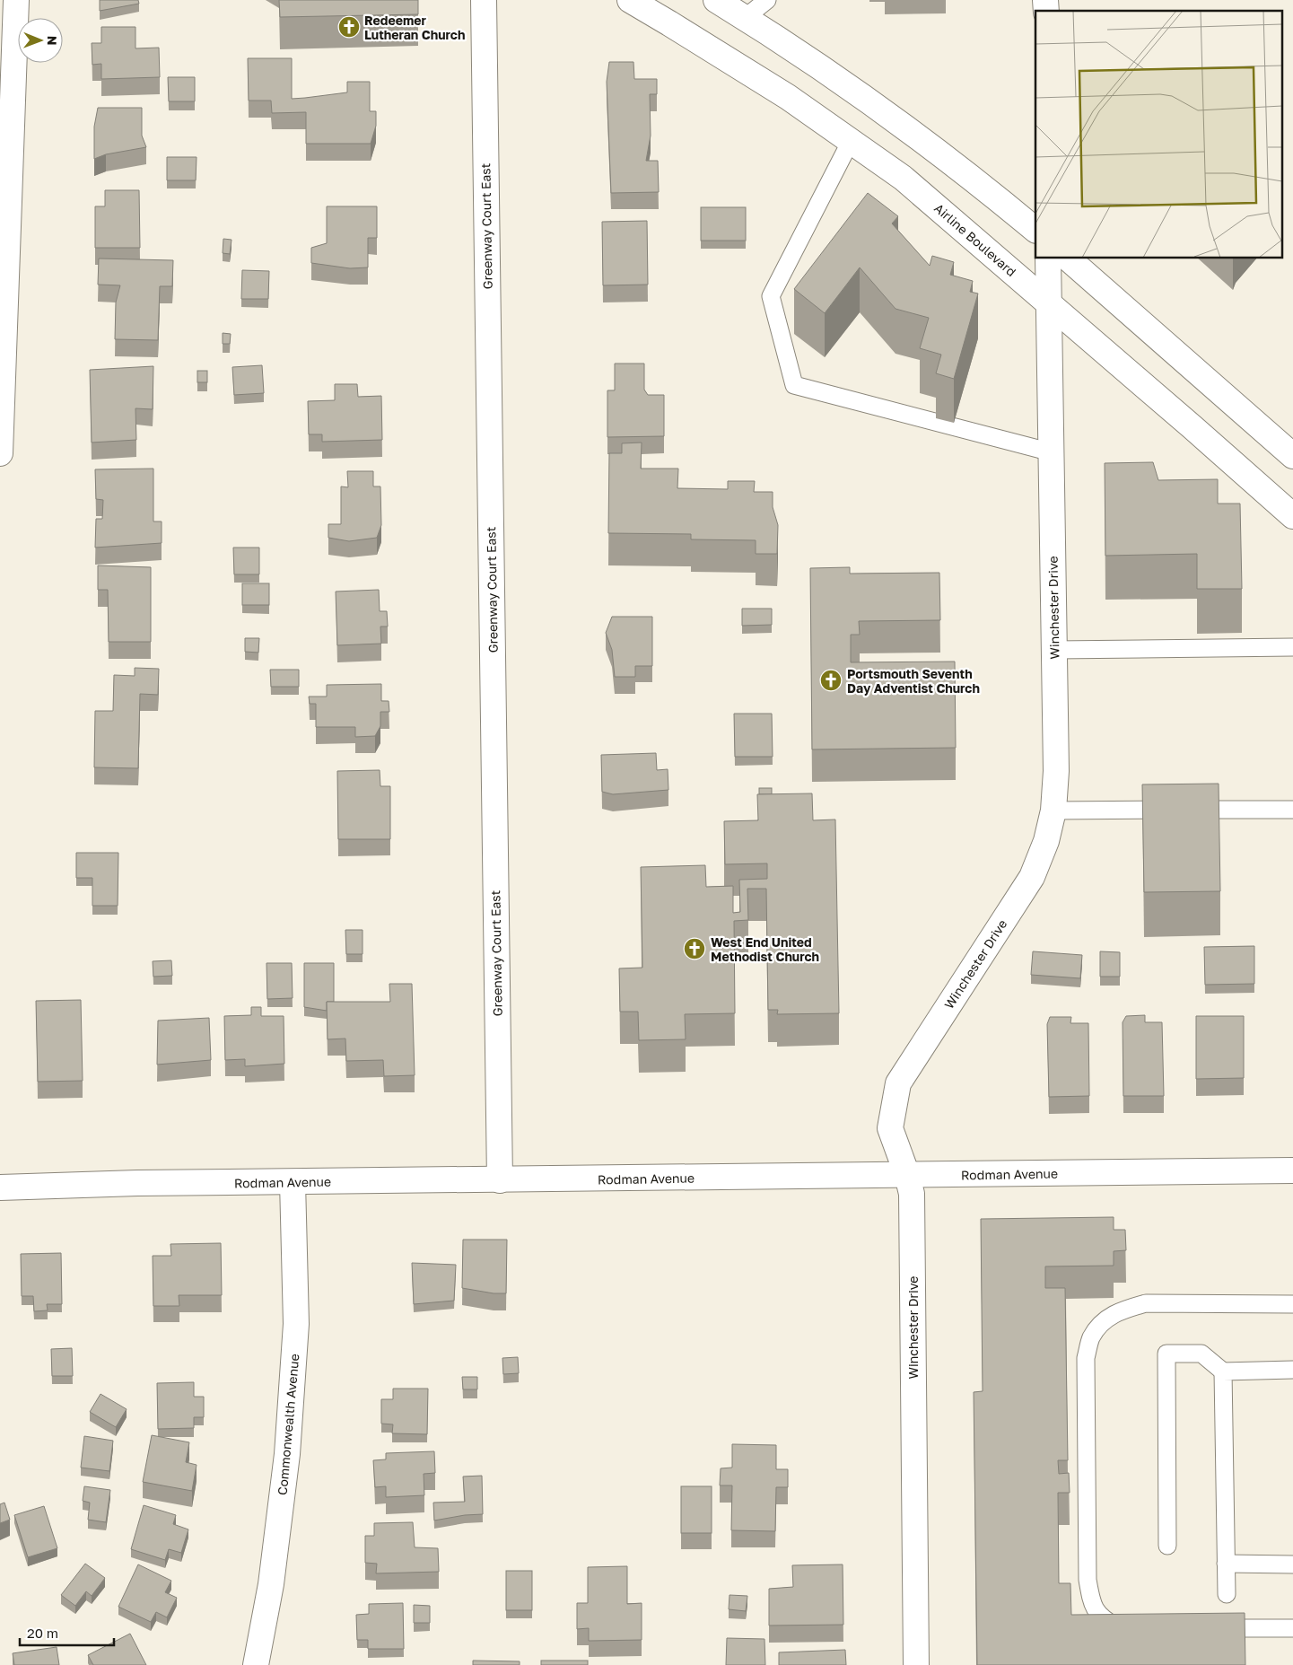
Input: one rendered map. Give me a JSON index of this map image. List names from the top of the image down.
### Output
{
  "streets": {
    "street": [
      "Greenway Court East",
      "Airline Boulevard",
      "Winchester Drive",
      "Rodman Avenue",
      "Commonwealth Avenue"
    ]
  },
  "crossings": [
    ["Greenway Court East", "Rodman Avenue"],
    ["Airline Boulevard", "Winchester Drive"],
    ["Winchester Drive", "Rodman Avenue"],
    ["Rodman Avenue", "Commonwealth Avenue"]
  ],
  "places": {
    "church": ["Redeemer Lutheran Church", "Portsmouth Seventh Day Adventist Church", "West End United Methodist Church"]
  },
  "scale_bar": "20 m",
  "north": "right"
}
